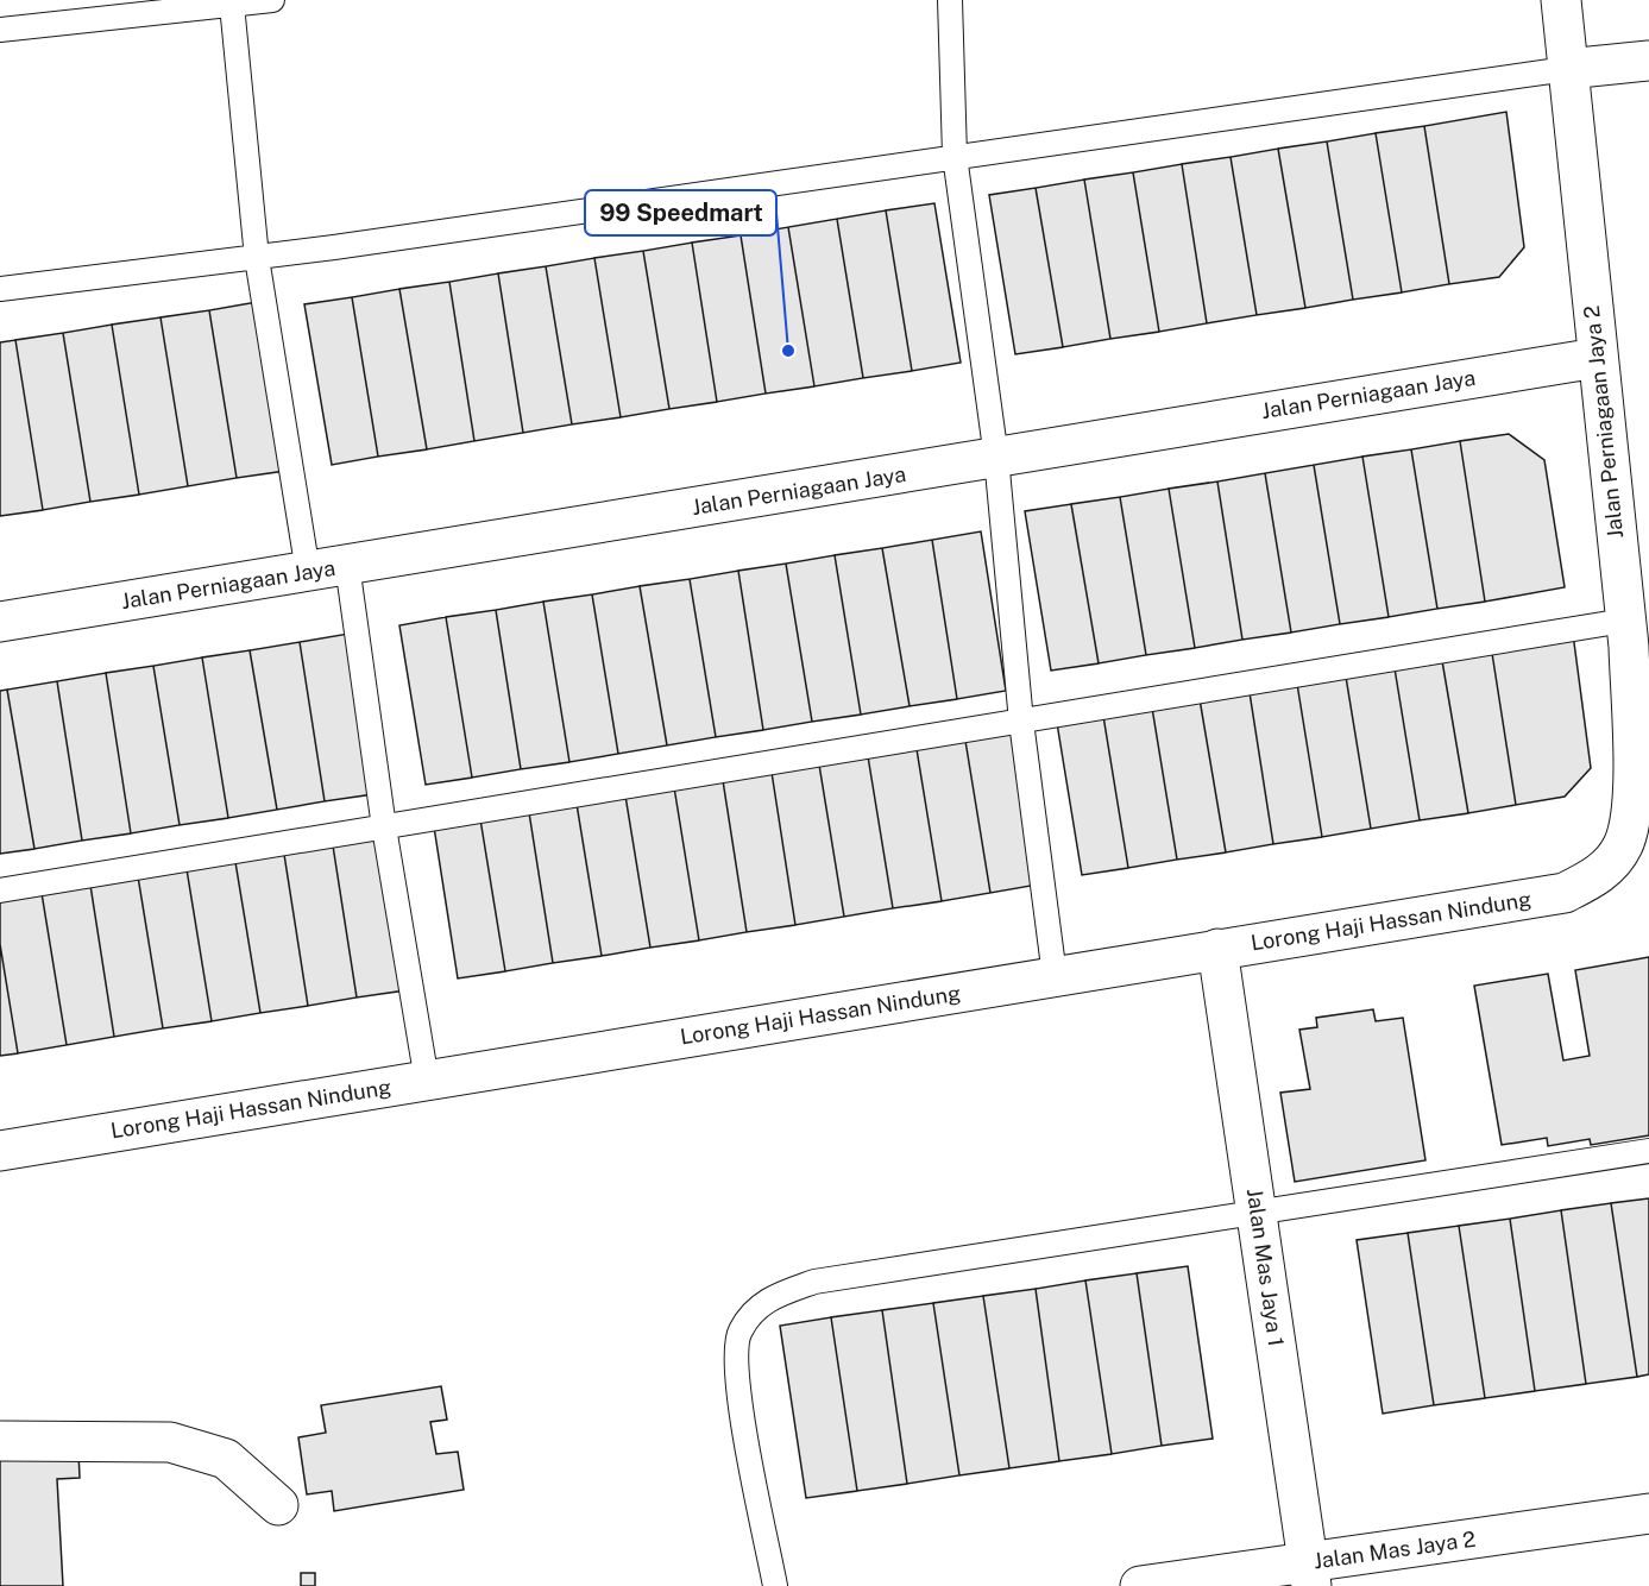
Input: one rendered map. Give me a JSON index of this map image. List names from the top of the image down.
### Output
{
  "streets": {
    "street": [
      "Jalan Perniagaan Jaya",
      "Jalan Perniagaan Jaya 2",
      "Lorong Haji Hassan Nindung",
      "Jalan Mas Jaya 1",
      "Jalan Mas Jaya 2"
    ]
  },
  "crossings": [
    ["Jalan Perniagaan Jaya", "Jalan Perniagaan Jaya 2"],
    ["Jalan Perniagaan Jaya 2", "Lorong Haji Hassan Nindung"],
    ["Lorong Haji Hassan Nindung", "Jalan Mas Jaya 1"],
    ["Jalan Mas Jaya 1", "Jalan Mas Jaya 2"]
  ],
  "places": ["99 Speedmart"]
}
